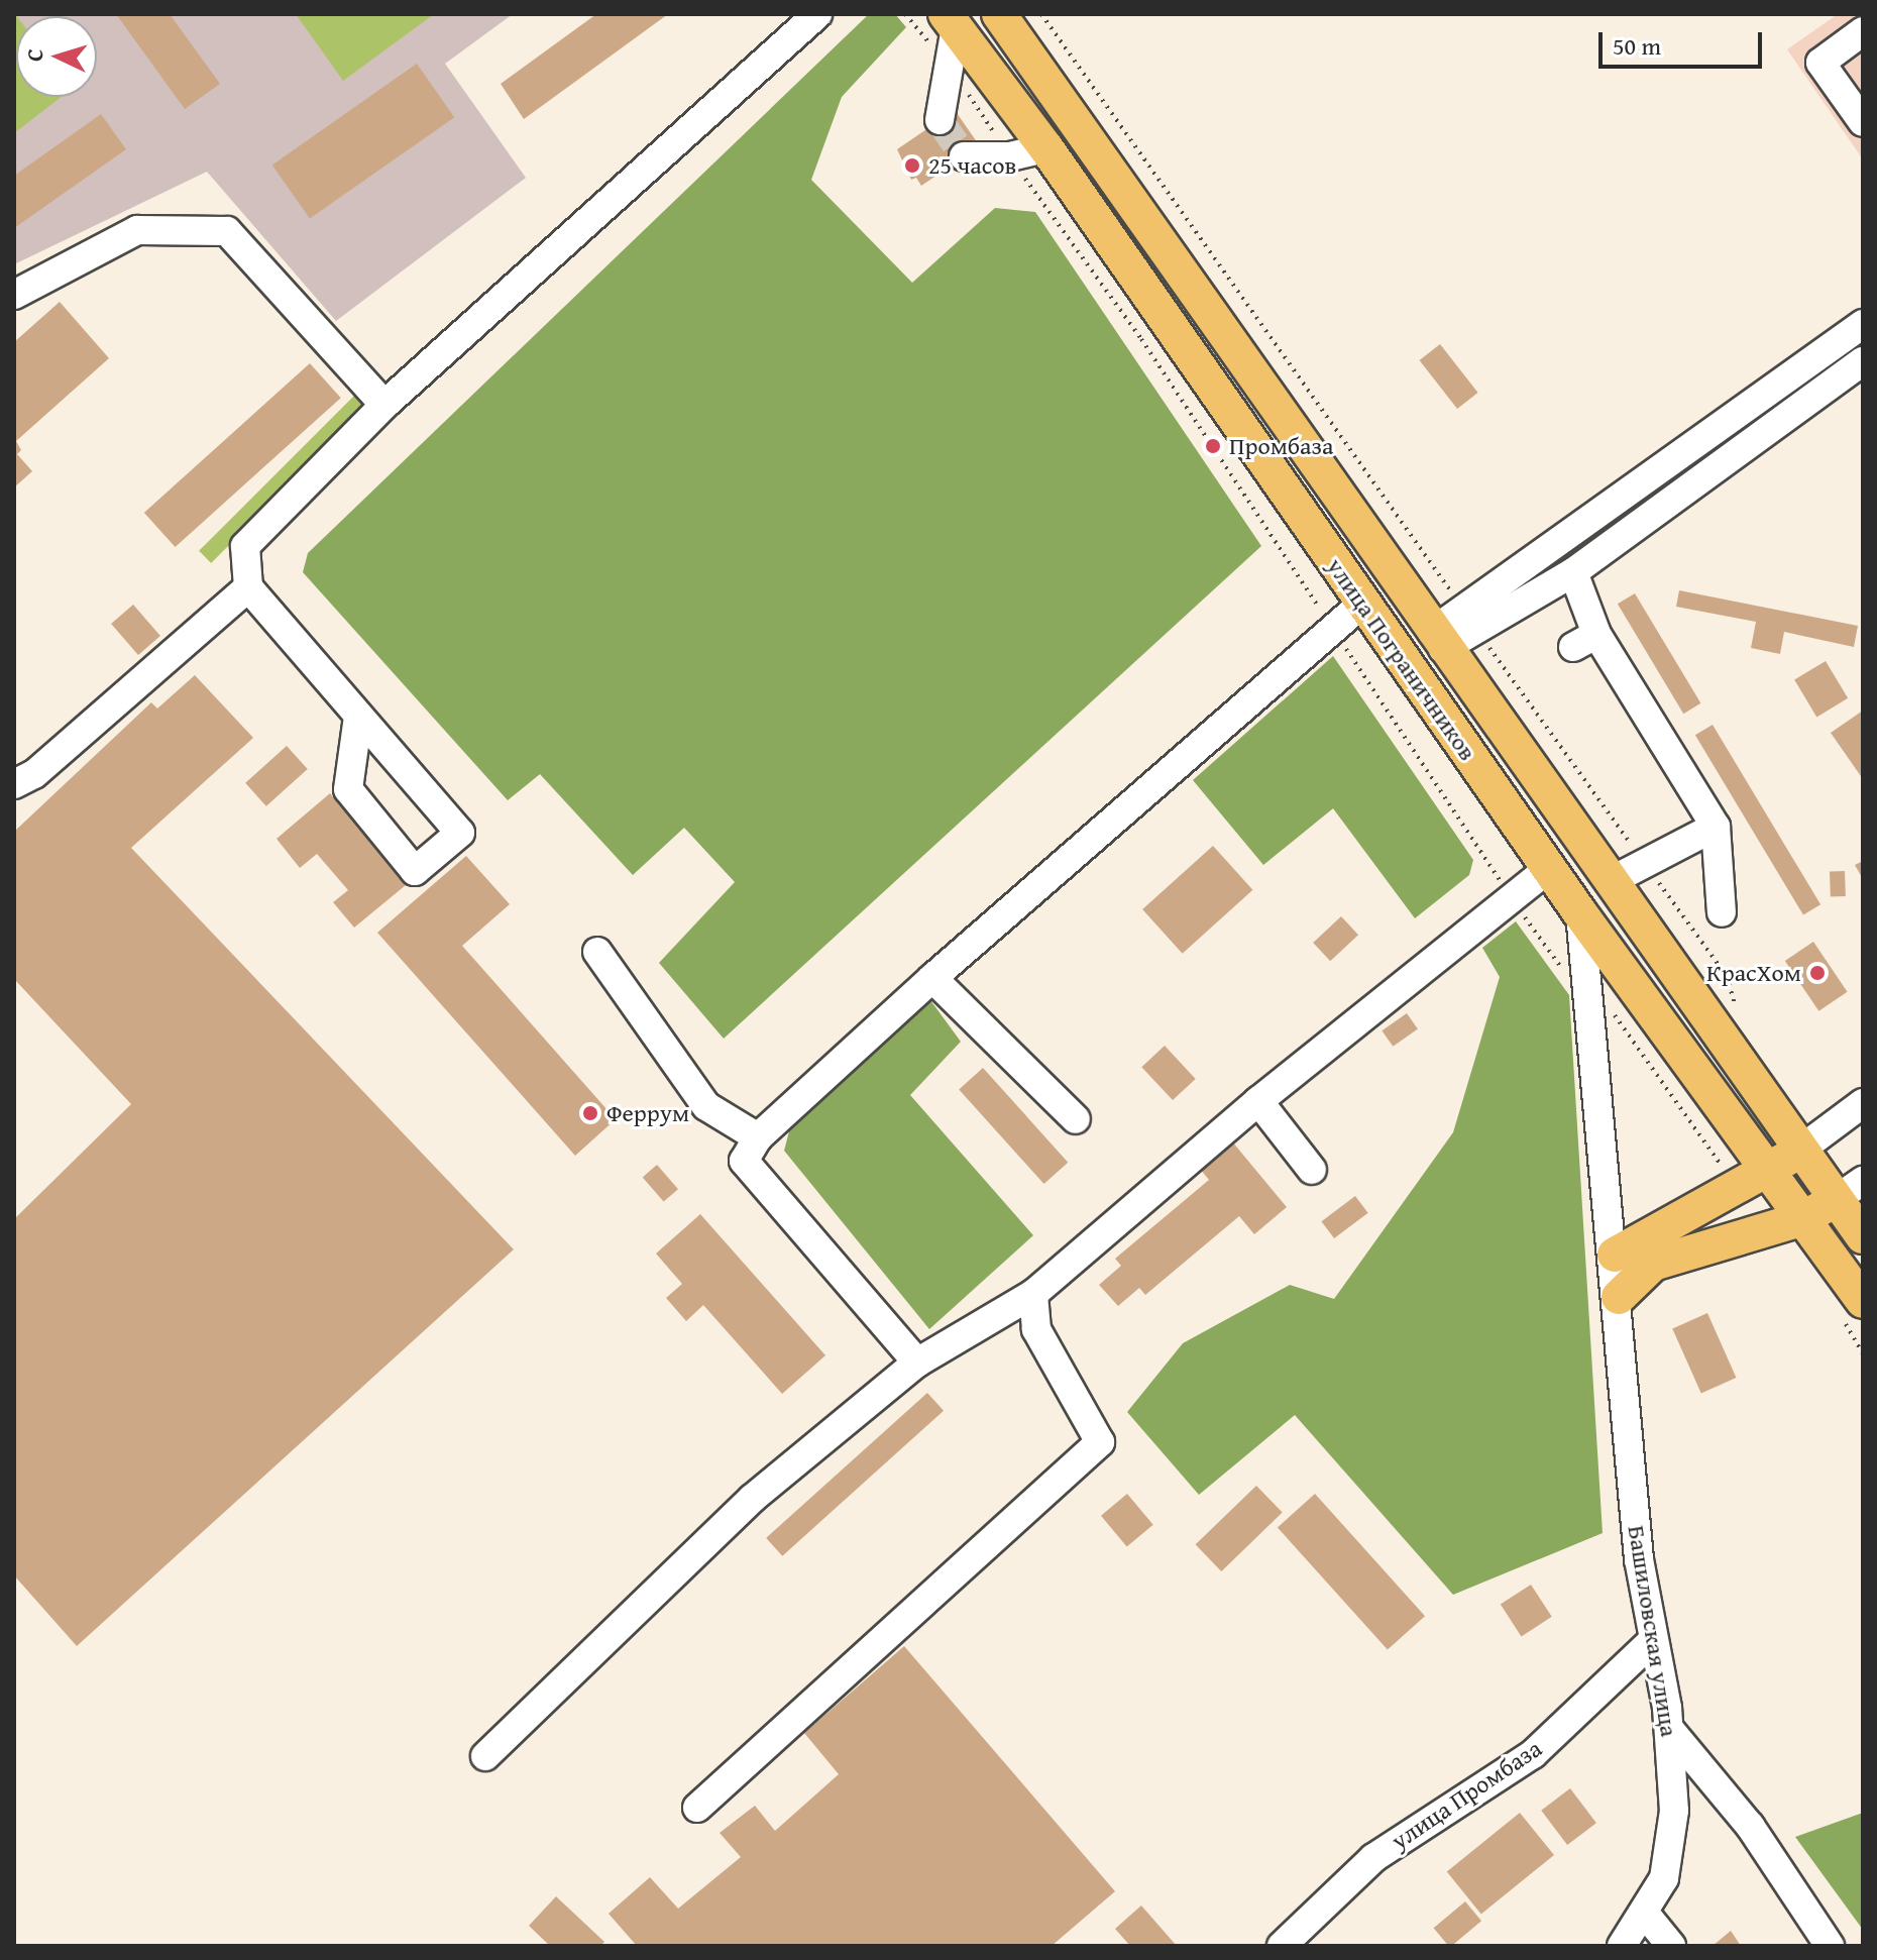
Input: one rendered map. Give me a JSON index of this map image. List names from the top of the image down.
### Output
{
  "streets": {
    "main road": ["улица Пограничников"],
    "street": ["Башиловская улица", "улица Промбаза"]
  },
  "crossings": [
    ["улица Пограничников", "Башиловская улица"],
    ["Башиловская улица", "улица Промбаза"]
  ],
  "places": [
    "25 часов",
    "Промбаза",
    "КрасХом",
    "Феррум"
  ],
  "scale_bar": "50 m",
  "north": "left"
}
